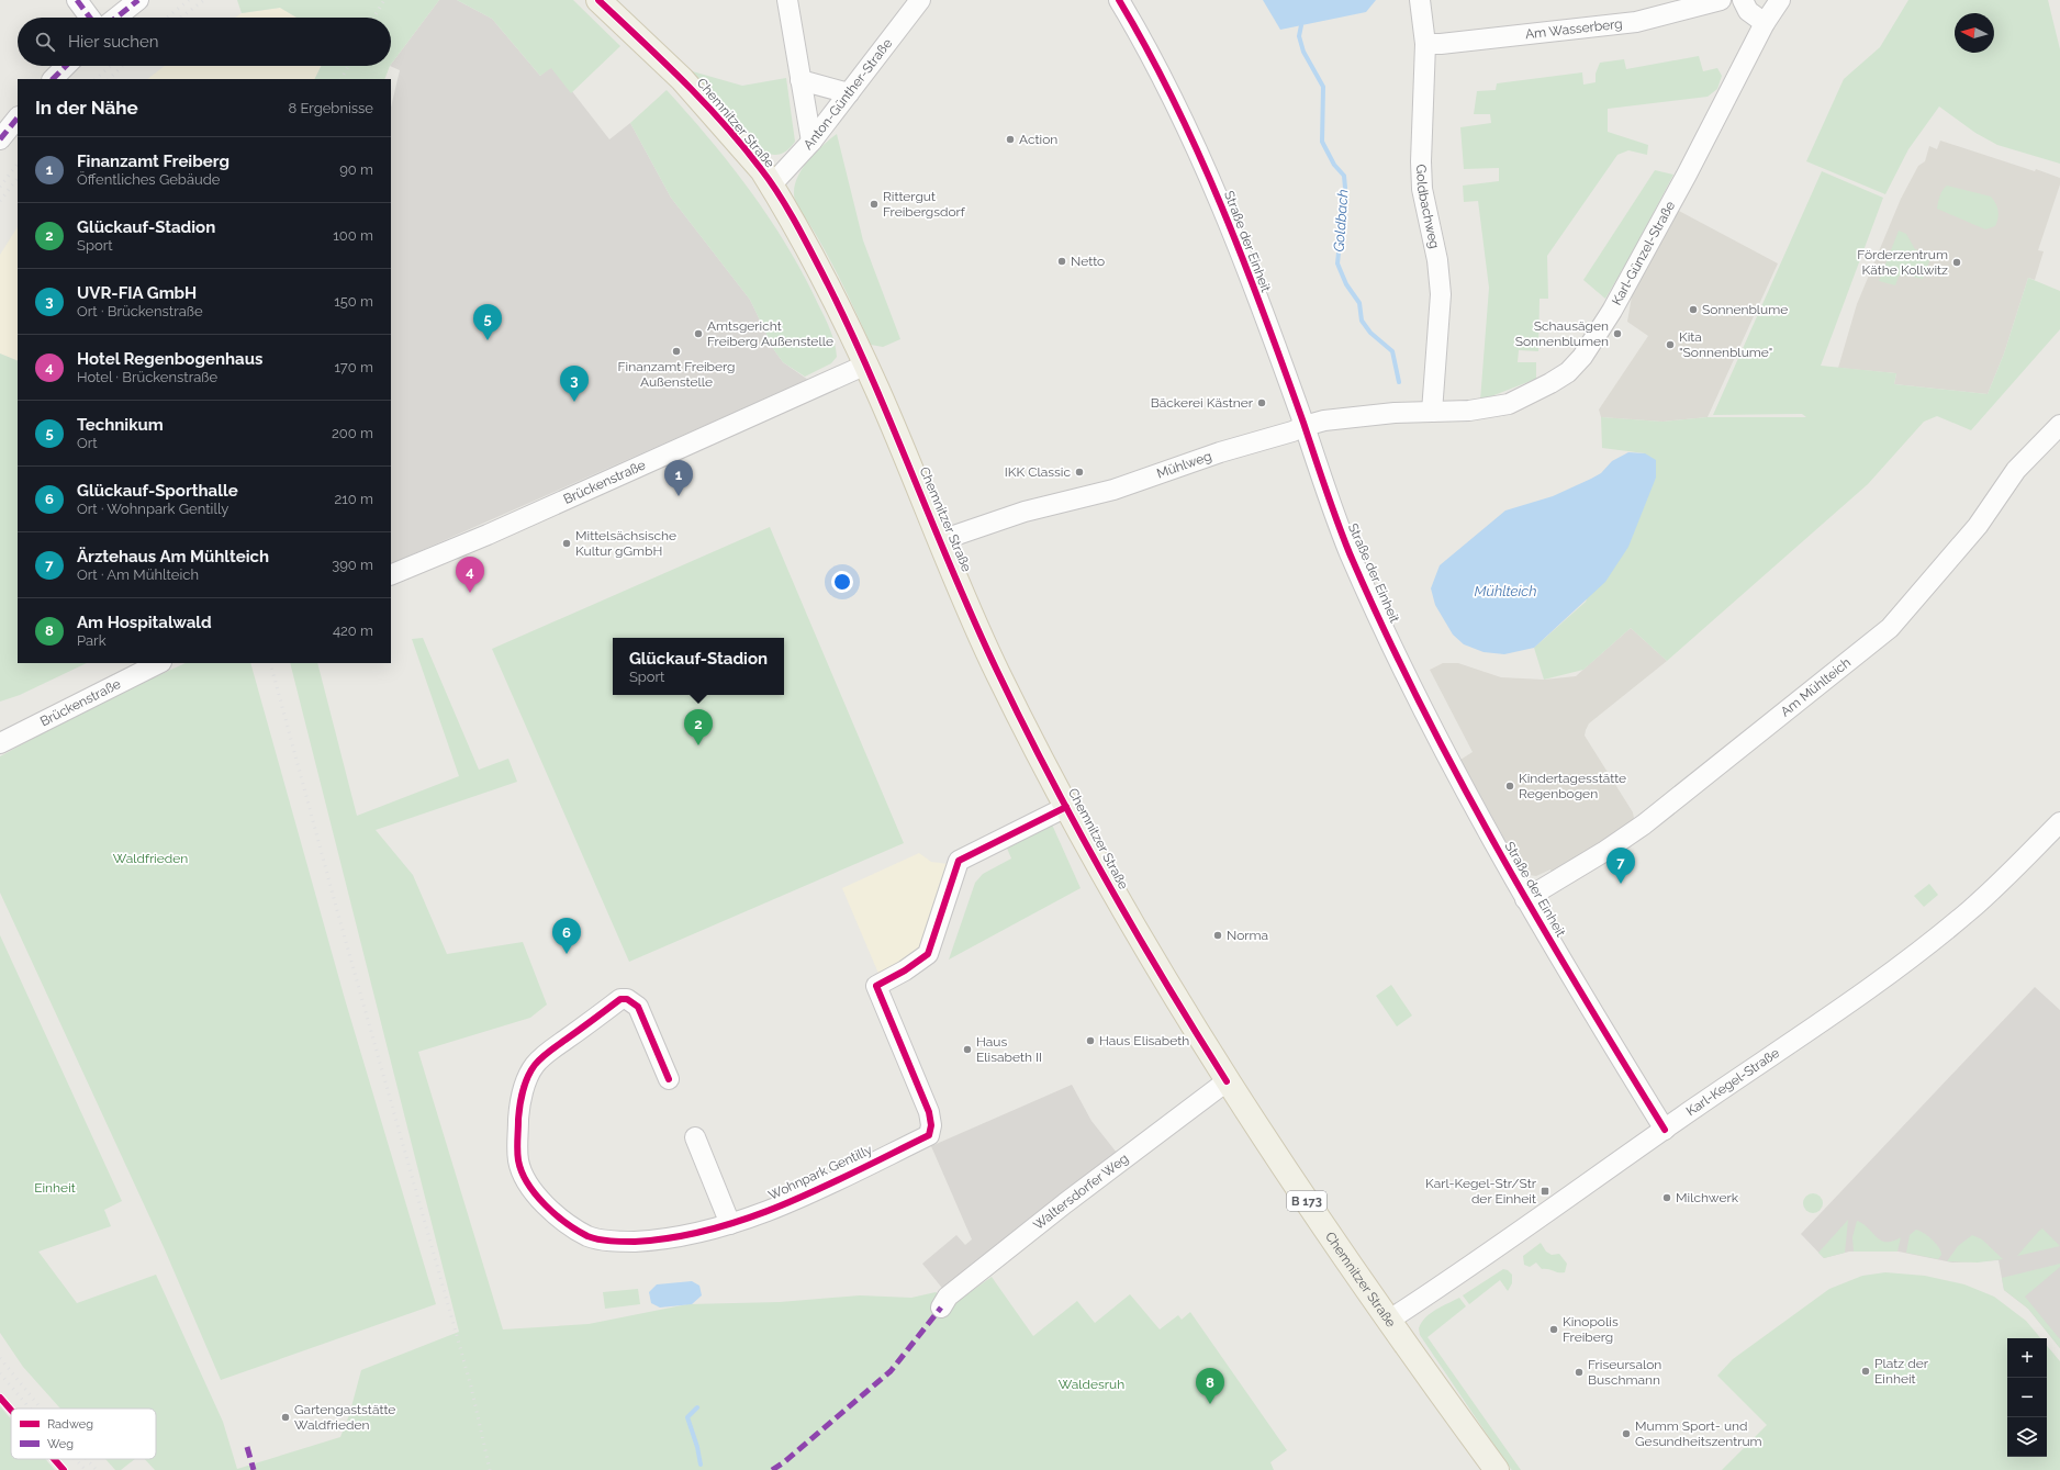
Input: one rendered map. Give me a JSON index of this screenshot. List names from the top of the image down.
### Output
{
  "streets": {
    "main road": ["Chemnitzer Straße", "B 173"],
    "street": [
      "Am Wasserberg",
      "Anton-Günther-Straße",
      "Goldbachweg",
      "Straße der Einheit",
      "Karl-Günzel-Straße",
      "Mühlweg",
      "Brückenstraße",
      "Am Mühlteich",
      "Karl-Kegel-Straße",
      "Wohnpark Gentilly",
      "Waltersdorfer Weg"
    ]
  },
  "crossings": [
    ["Am Wasserberg", "Goldbachweg"],
    ["Anton-Günther-Straße", "Chemnitzer Straße"],
    ["Chemnitzer Straße", "Mühlweg"],
    ["Chemnitzer Straße", "Brückenstraße"],
    ["Chemnitzer Straße", "Karl-Kegel-Straße"],
    ["Chemnitzer Straße", "Wohnpark Gentilly"],
    ["Chemnitzer Straße", "Waltersdorfer Weg"],
    ["Goldbachweg", "Karl-Günzel-Straße"],
    ["Goldbachweg", "Mühlweg"],
    ["Straße der Einheit", "Mühlweg"],
    ["Straße der Einheit", "Am Mühlteich"],
    ["Straße der Einheit", "Karl-Kegel-Straße"],
    ["Karl-Günzel-Straße", "Mühlweg"]
  ],
  "water": ["Goldbach", "Mühlteich"],
  "parks": ["Waldfrieden", "Einheit", "Waldesruh"],
  "places": {
    "other": [
      "Action",
      "Rittergut Freibergsdorf",
      "Netto",
      "Förderzentrum Käthe Kollwitz",
      "Sonnenblume",
      "Amtsgericht Freiberg Außenstelle",
      "Schausägen Sonnenblumen",
      "Kita \"Sonnenblume\"",
      "Finanzamt Freiberg Außenstelle",
      "Bäckerei Kästner",
      "IKK Classic",
      "Mittelsächsische Kultur gGmbH",
      "Kindertagesstätte Regenbogen",
      "Norma",
      "Haus Elisabeth",
      "Haus Elisabeth II",
      "Milchwerk",
      "Kinopolis Freiberg",
      "Platz der Einheit",
      "Friseursalon Buschmann",
      "Gartengaststätte Waldfrieden",
      "Mumm Sport- und Gesundheitszentrum"
    ],
    "transit": ["Karl-Kegel-Str/Str der Einheit"]
  },
  "legend": ["Radweg", "Weg"],
  "north": "left",
  "page": {
    "search": "Hier suchen",
    "heading": ["In der Nähe", "8 Ergebnisse"],
    "list": [
      {
        "mark": "1",
        "name": "Finanzamt Freiberg",
        "note": "Öffentliches Gebäude",
        "value": "90 m"
      },
      {
        "mark": "2",
        "name": "Glückauf-Stadion",
        "note": "Sport",
        "value": "100 m"
      },
      {
        "mark": "3",
        "name": "UVR-FIA GmbH",
        "note": "Ort · Brückenstraße",
        "value": "150 m"
      },
      {
        "mark": "4",
        "name": "Hotel Regenbogenhaus",
        "note": "Hotel · Brückenstraße",
        "value": "170 m"
      },
      {
        "mark": "5",
        "name": "Technikum",
        "note": "Ort",
        "value": "200 m"
      },
      {
        "mark": "6",
        "name": "Glückauf-Sporthalle",
        "note": "Ort · Wohnpark Gentilly",
        "value": "210 m"
      },
      {
        "mark": "7",
        "name": "Ärztehaus Am Mühlteich",
        "note": "Ort · Am Mühlteich",
        "value": "390 m"
      },
      {
        "mark": "8",
        "name": "Am Hospitalwald",
        "note": "Park",
        "value": "420 m"
      }
    ],
    "pins": [
      "5",
      "3",
      "1",
      "4",
      "2",
      "7",
      "6",
      "8"
    ],
    "popup": ["Glückauf-Stadion", "Sport"],
    "map_buttons": ["+", "−"]
  }
}
